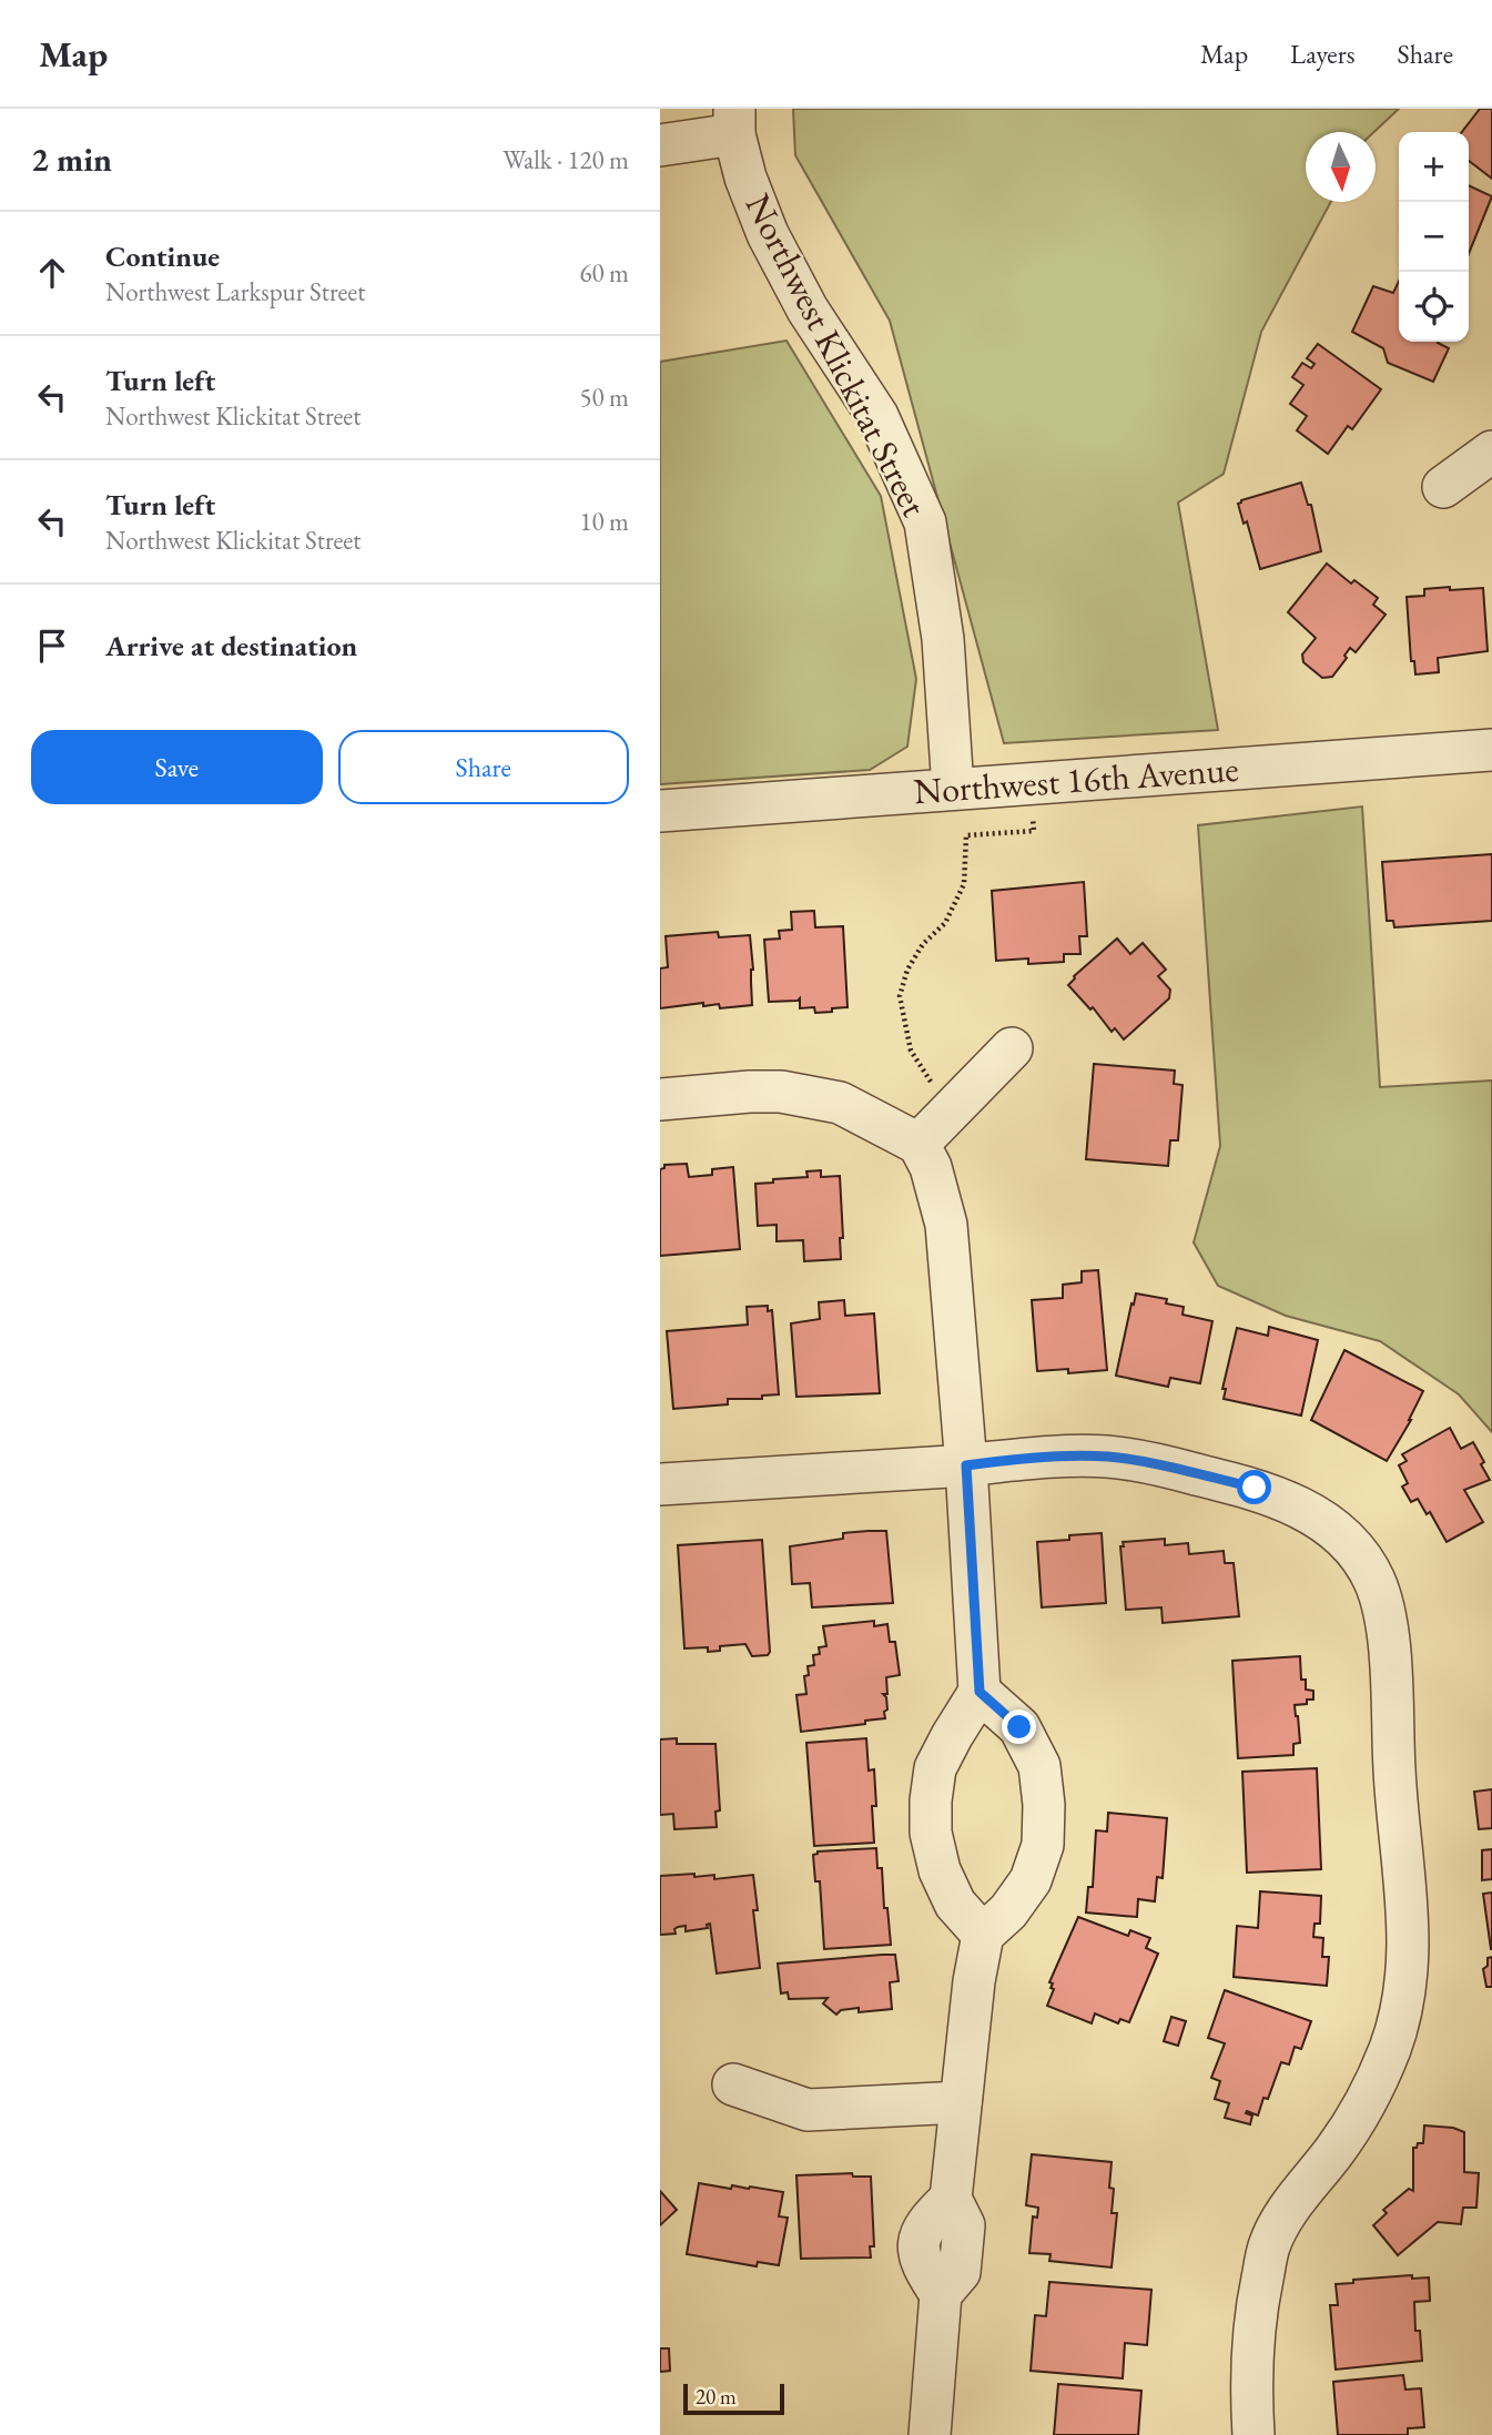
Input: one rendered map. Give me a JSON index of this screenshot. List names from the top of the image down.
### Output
{
  "streets": {
    "street": ["Northwest Klickitat Street", "Northwest 16th Avenue"]
  },
  "crossings": [
    ["Northwest Klickitat Street", "Northwest 16th Avenue"]
  ],
  "scale_bar": "20 m",
  "north": "bottom",
  "page": {
    "header": "Map",
    "nav": ["Map", "Layers", "Share"],
    "heading": ["2 min", "Walk · 120 m"],
    "map_buttons": ["+", "−"],
    "list": [
      ["Continue", "Northwest Larkspur Street", "60 m"],
      ["Turn left", "Northwest Klickitat Street", "50 m"],
      ["Turn left", "Northwest Klickitat Street", "10 m"],
      "Arrive at destination"
    ],
    "buttons": ["Save", "Share"],
    "scale": "20 m"
  }
}
